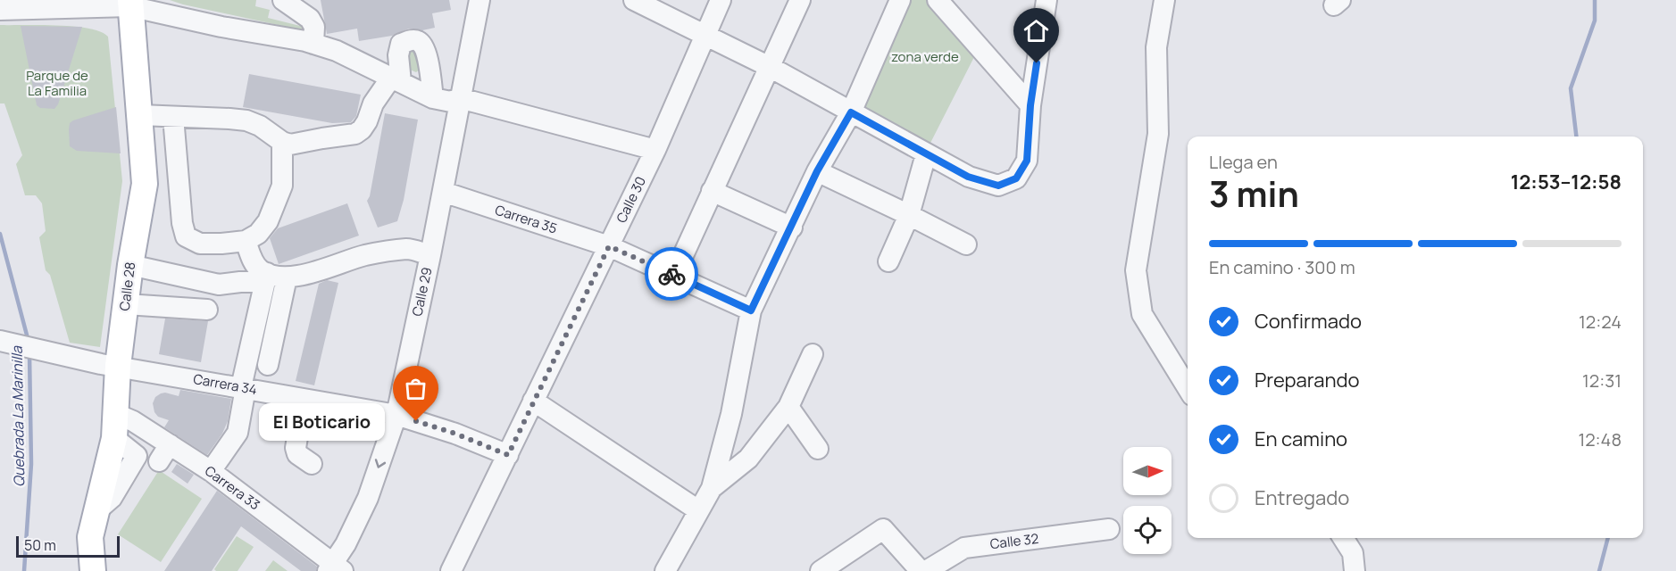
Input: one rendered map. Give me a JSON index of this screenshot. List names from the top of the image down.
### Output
{
  "streets": {
    "main road": ["Calle 28"],
    "street": [
      "Calle 30",
      "Carrera 35",
      "Calle 29",
      "Carrera 34",
      "Carrera 33",
      "Calle 32"
    ]
  },
  "crossings": [
    ["Calle 30", "Carrera 35"],
    ["Calle 30", "Carrera 34"],
    ["Carrera 35", "Calle 29"],
    ["Calle 28", "Carrera 34"],
    ["Calle 28", "Carrera 33"],
    ["Calle 29", "Carrera 34"],
    ["Calle 29", "Carrera 33"]
  ],
  "water": ["Quebrada La Marinilla"],
  "parks": ["zona verde", "Parque de La Familia"],
  "places": ["El Boticario"],
  "scale_bar": "50 m",
  "north": "right",
  "page": {
    "heading": ["3 min", "Llega en", "12:53–12:58"],
    "bar": "En camino · 300 m",
    "list": [
      ["Confirmado", "12:24"],
      ["Preparando", "12:31"],
      ["En camino", "12:48"],
      "Entregado"
    ],
    "bubble": "El Boticario",
    "scale": "50 m"
  }
}
